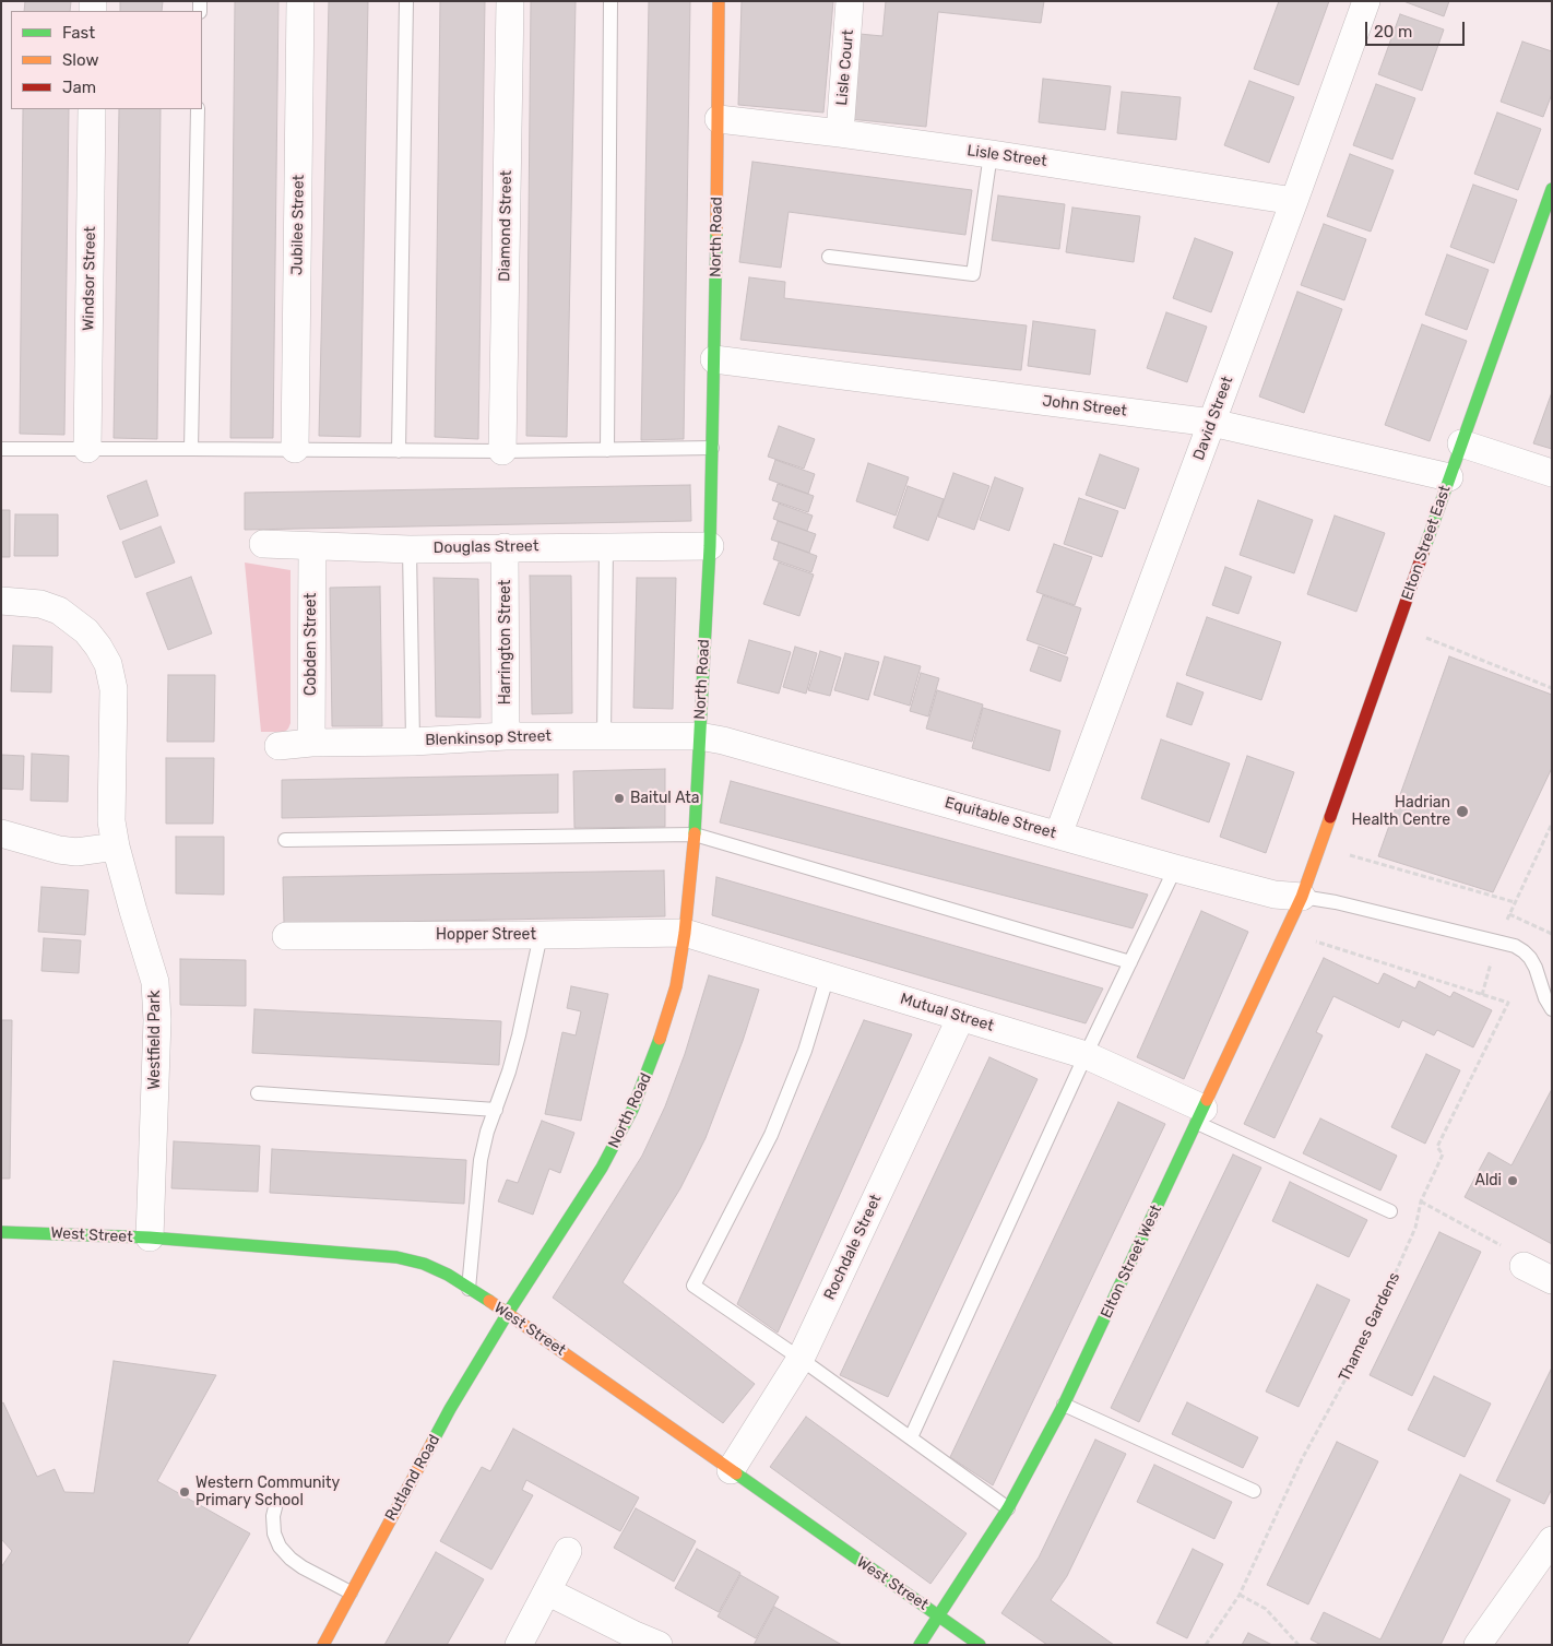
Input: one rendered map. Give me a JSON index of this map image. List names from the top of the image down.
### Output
{
  "streets": {
    "street": [
      "Lisle Court",
      "Lisle Street",
      "Jubilee Street",
      "Diamond Street",
      "North Road",
      "Windsor Street",
      "John Street",
      "David Street",
      "Elton Street East",
      "Douglas Street",
      "Harrington Street",
      "Cobden Street",
      "Blenkinsop Street",
      "Equitable Street",
      "Hopper Street",
      "Mutual Street",
      "Westfield Park",
      "West Street",
      "Rochdale Street",
      "Elton Street West",
      "Rutland Road"
    ],
    "path": ["Thames Gardens"]
  },
  "crossings": [
    ["Lisle Court", "Lisle Street"],
    ["Lisle Street", "North Road"],
    ["Lisle Street", "David Street"],
    ["North Road", "John Street"],
    ["North Road", "Douglas Street"],
    ["North Road", "Blenkinsop Street"],
    ["North Road", "Equitable Street"],
    ["North Road", "Hopper Street"],
    ["North Road", "Mutual Street"],
    ["North Road", "West Street"],
    ["North Road", "Rutland Road"],
    ["John Street", "David Street"],
    ["John Street", "Elton Street East"],
    ["David Street", "Equitable Street"],
    ["Elton Street East", "Equitable Street"],
    ["Elton Street East", "Elton Street West"],
    ["Douglas Street", "Harrington Street"],
    ["Douglas Street", "Cobden Street"],
    ["Harrington Street", "Blenkinsop Street"],
    ["Cobden Street", "Blenkinsop Street"],
    ["Blenkinsop Street", "Equitable Street"],
    ["Equitable Street", "Elton Street West"],
    ["Hopper Street", "Mutual Street"],
    ["Mutual Street", "Rochdale Street"],
    ["Mutual Street", "Elton Street West"],
    ["Westfield Park", "West Street"],
    ["West Street", "Rochdale Street"],
    ["West Street", "Elton Street West"],
    ["West Street", "Rutland Road"]
  ],
  "places": [
    "Baitul Ata",
    "Hadrian Health Centre",
    "Aldi",
    "Western Community Primary School"
  ],
  "legend": ["Fast", "Slow", "Jam"],
  "scale_bar": "20 m"
}
